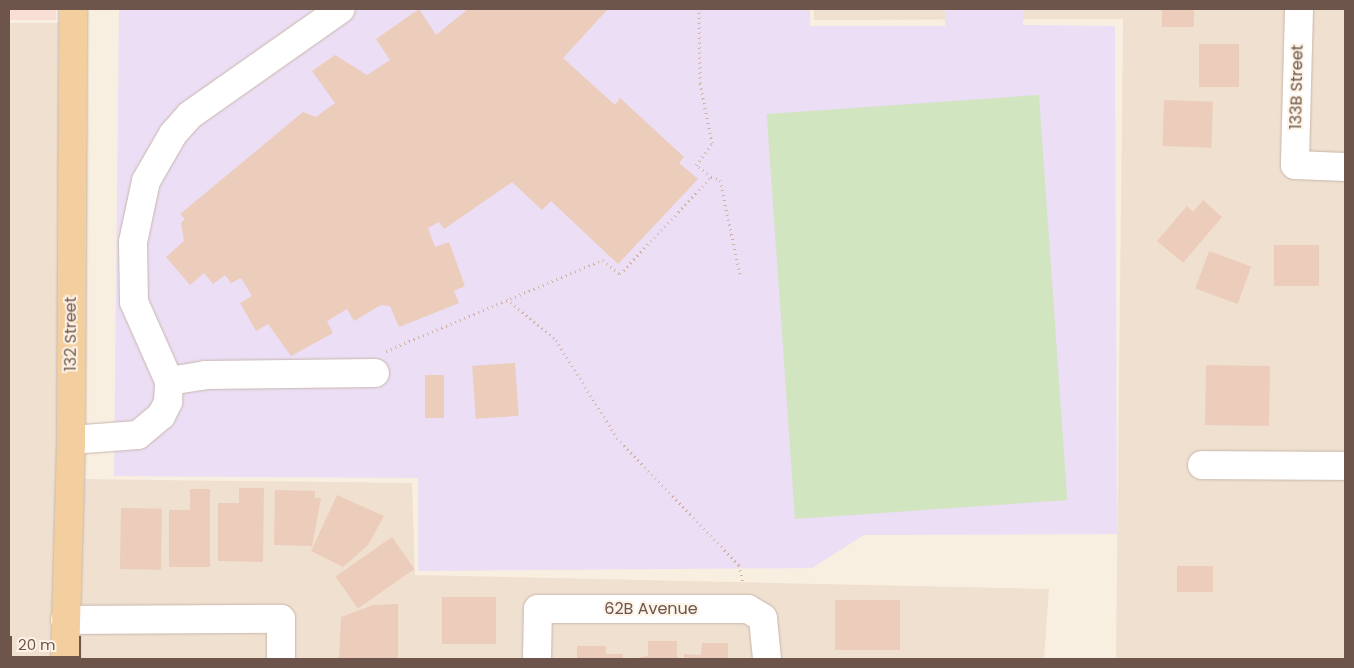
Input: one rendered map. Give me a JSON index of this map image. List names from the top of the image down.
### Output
{
  "streets": {
    "main road": ["132 Street"],
    "street": ["133B Street", "62B Avenue"]
  },
  "scale_bar": "20 m"
}
